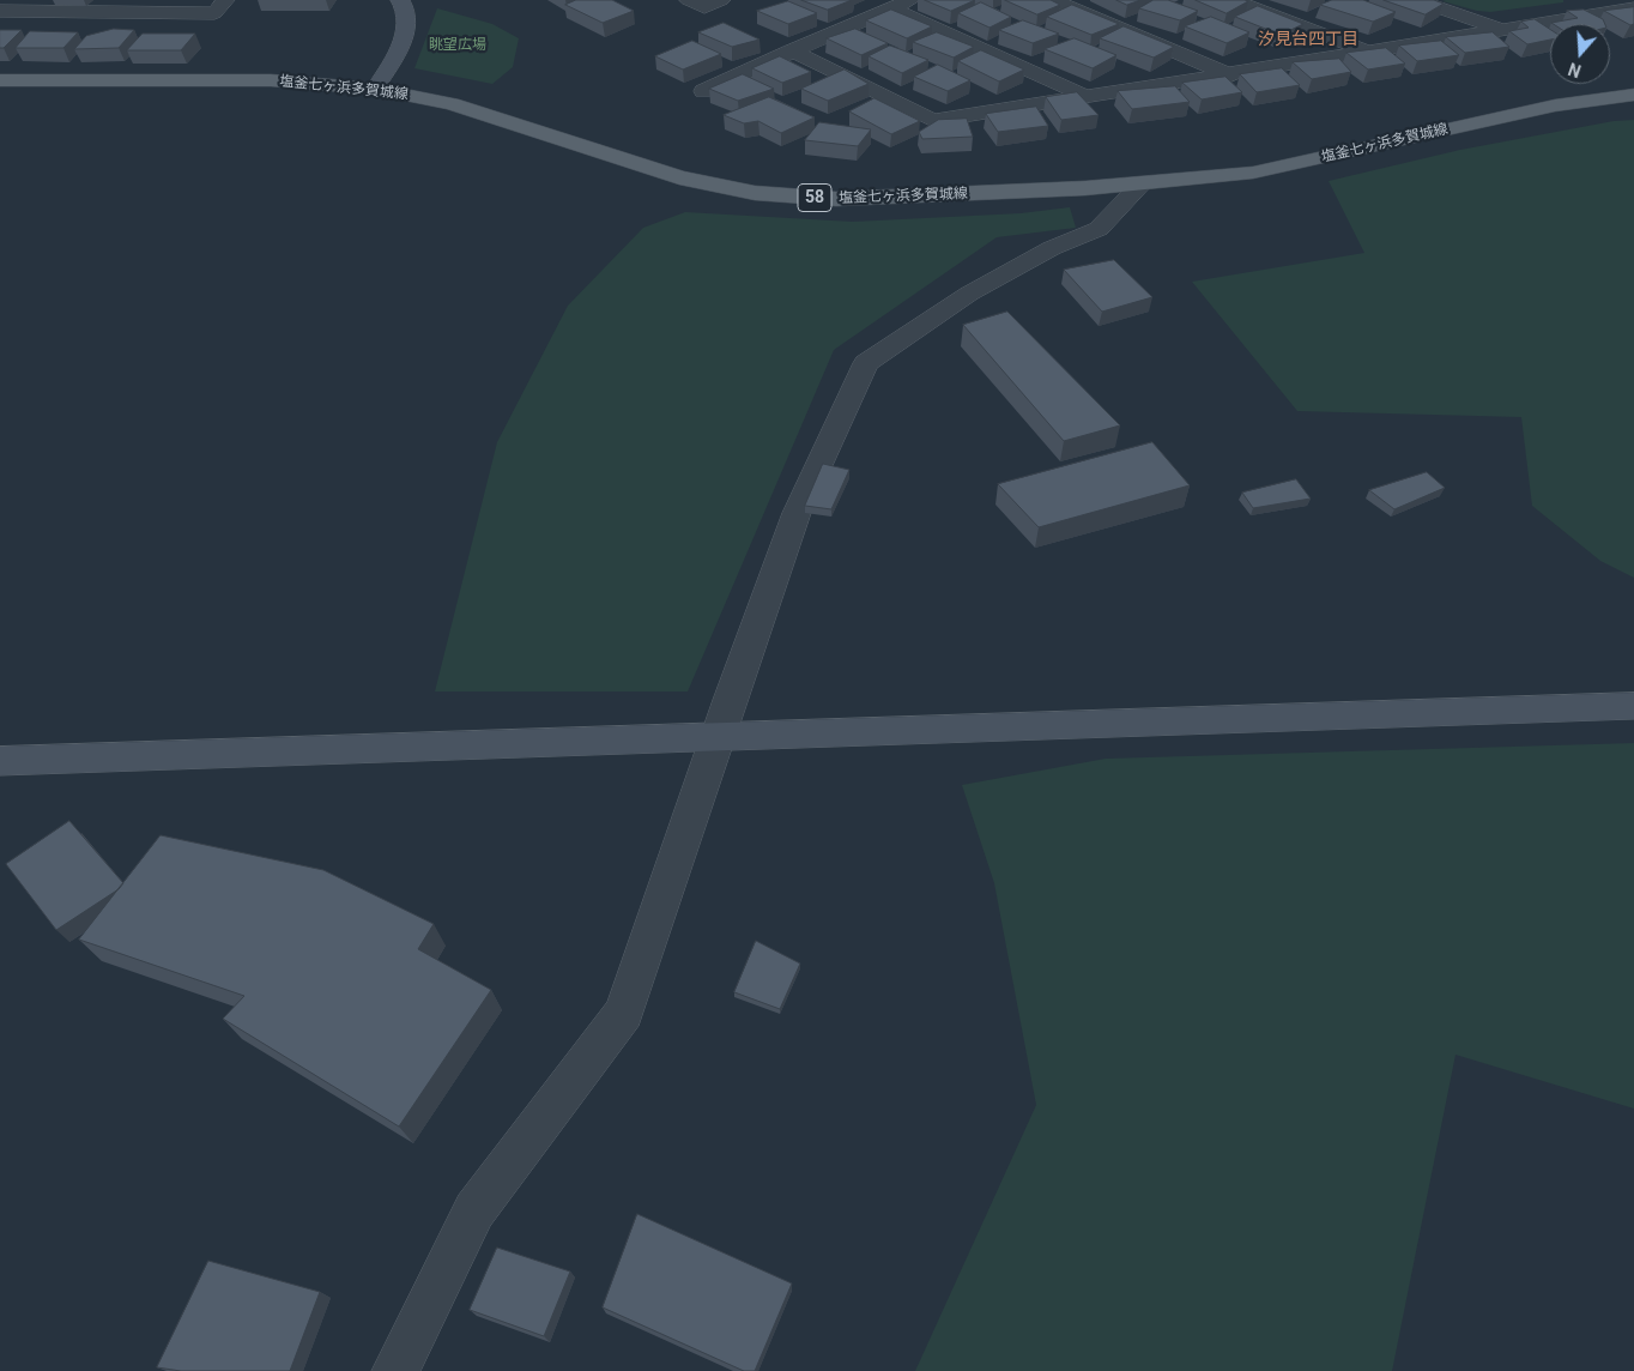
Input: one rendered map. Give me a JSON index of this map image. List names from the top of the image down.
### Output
{
  "streets": {
    "main road": ["塩釜七ヶ浜多賀城線", "58"]
  },
  "districts": ["汐見台四丁目"],
  "parks": ["眺望広場"],
  "north": "bottom"
}
